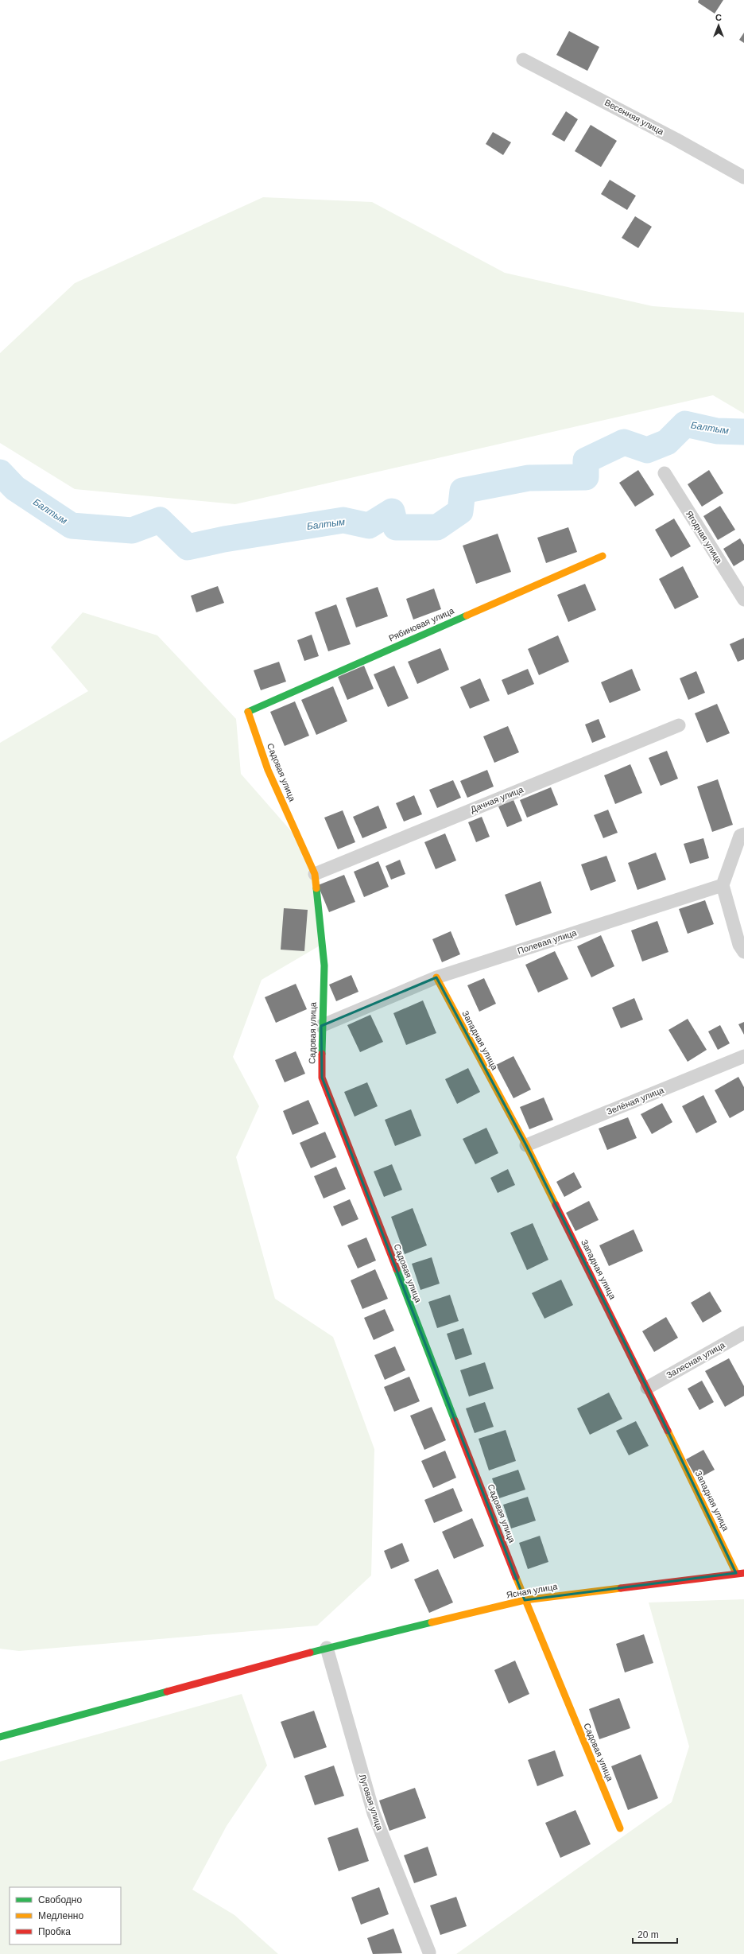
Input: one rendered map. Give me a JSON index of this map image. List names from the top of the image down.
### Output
{
  "streets": {
    "street": [
      "Весенняя улица",
      "Ягодная улица",
      "Рябиновая улица",
      "Садовая улица",
      "Дачная улица",
      "Полевая улица",
      "Западная улица",
      "Зелёная улица",
      "Залесная улица",
      "Ясная улица",
      "Луговая улица"
    ]
  },
  "crossings": [
    ["Рябиновая улица", "Садовая улица"],
    ["Садовая улица", "Дачная улица"],
    ["Садовая улица", "Полевая улица"],
    ["Садовая улица", "Ясная улица"],
    ["Полевая улица", "Западная улица"],
    ["Западная улица", "Зелёная улица"],
    ["Западная улица", "Залесная улица"],
    ["Западная улица", "Ясная улица"],
    ["Ясная улица", "Луговая улица"]
  ],
  "water": ["Балтым"],
  "legend": ["Свободно", "Медленно", "Пробка"],
  "scale_bar": "20 m",
  "north": "top"
}
